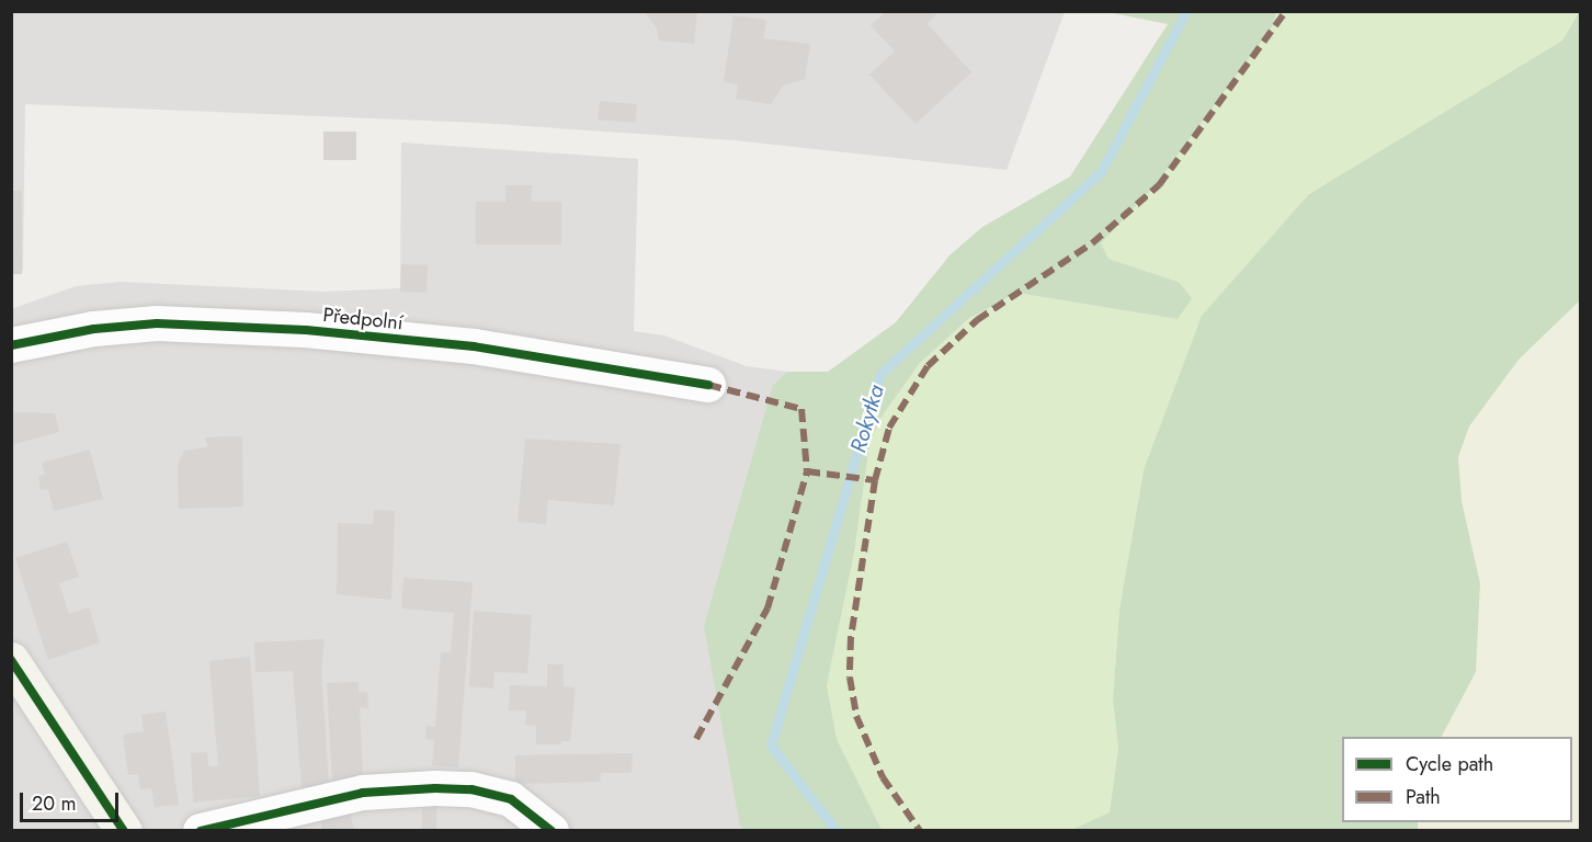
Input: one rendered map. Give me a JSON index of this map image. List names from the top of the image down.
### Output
{
  "streets": {
    "street": ["Předpolní"]
  },
  "water": ["Rokytka"],
  "legend": ["Cycle path", "Path"],
  "scale_bar": "20 m"
}
